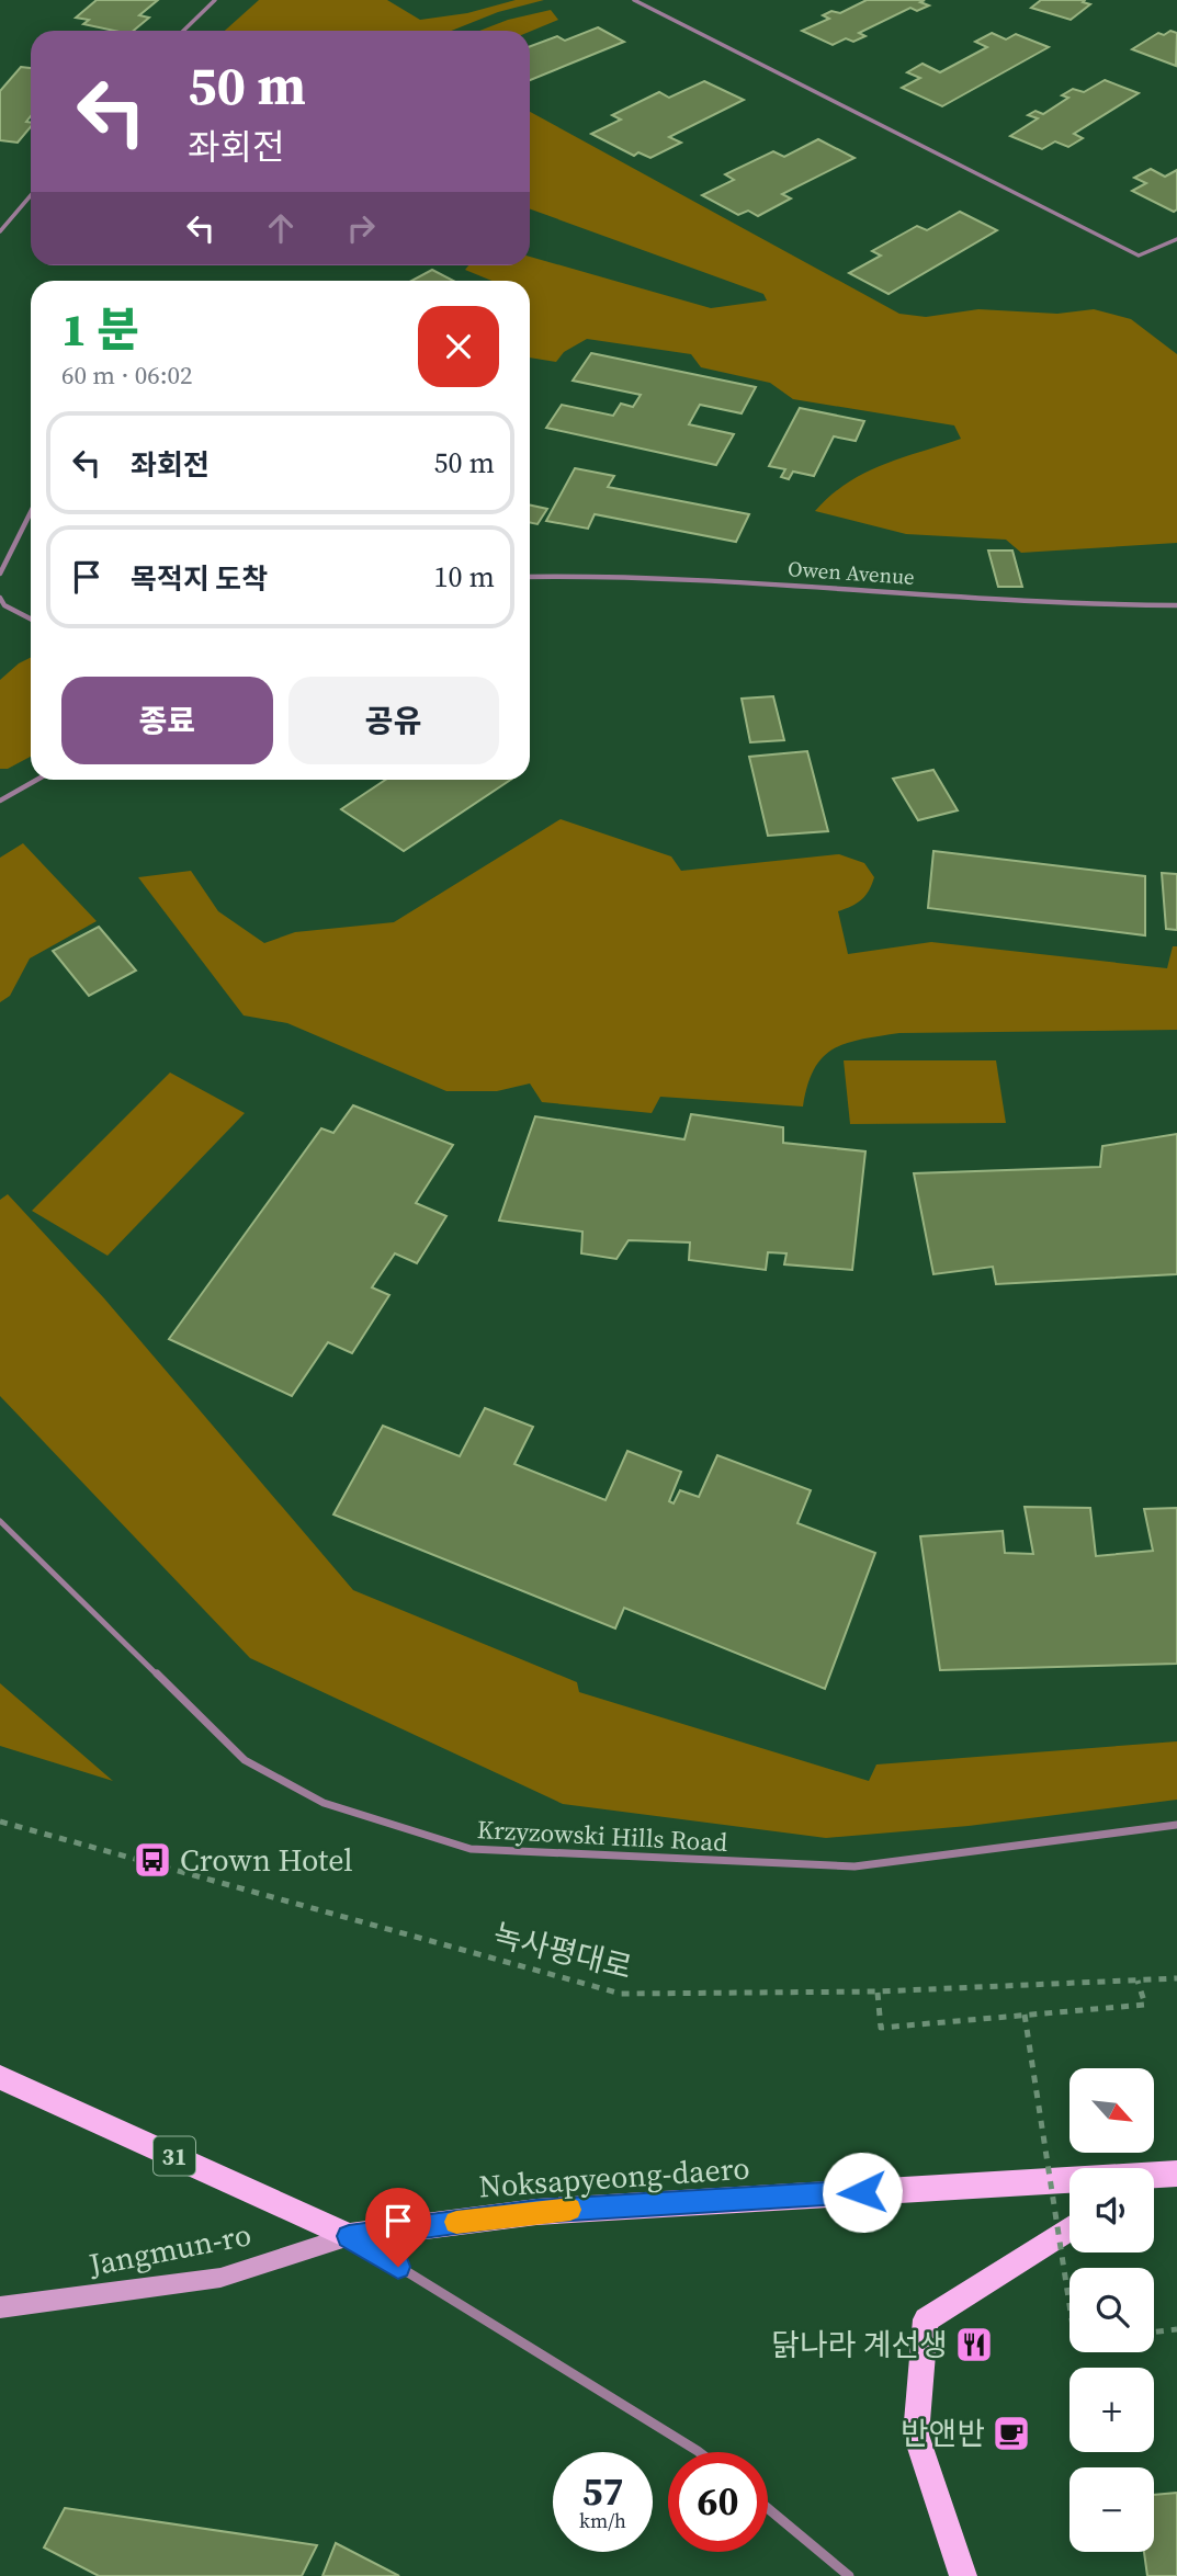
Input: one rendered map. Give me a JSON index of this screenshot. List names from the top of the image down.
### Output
{
  "streets": {
    "main road": ["31", "Noksapyeong-daero"],
    "street": ["Jangmun-ro"],
    "lane": ["Owen Avenue", "Krzyzowski Hills Road"],
    "path": ["녹사평대로"]
  },
  "crossings": [
    ["31", "Noksapyeong-daero"],
    ["31", "Jangmun-ro"],
    ["Noksapyeong-daero", "Jangmun-ro"]
  ],
  "places": {
    "bus stop": ["Crown Hotel"],
    "restaurant": ["닭나라 계선생"],
    "cafe": ["반앤반"]
  },
  "north": "bottom right",
  "page": {
    "turn": ["50 m", "좌회전"],
    "heading": ["1 분", "60 m · 06:02"],
    "list": [
      {
        "name": "좌회전",
        "value": "50 m"
      },
      {
        "name": "목적지 도착",
        "value": "10 m"
      }
    ],
    "buttons": ["종료", "공유"],
    "map_buttons": ["+", "−"],
    "speed": "57 km/h",
    "limit": "60"
  }
}
